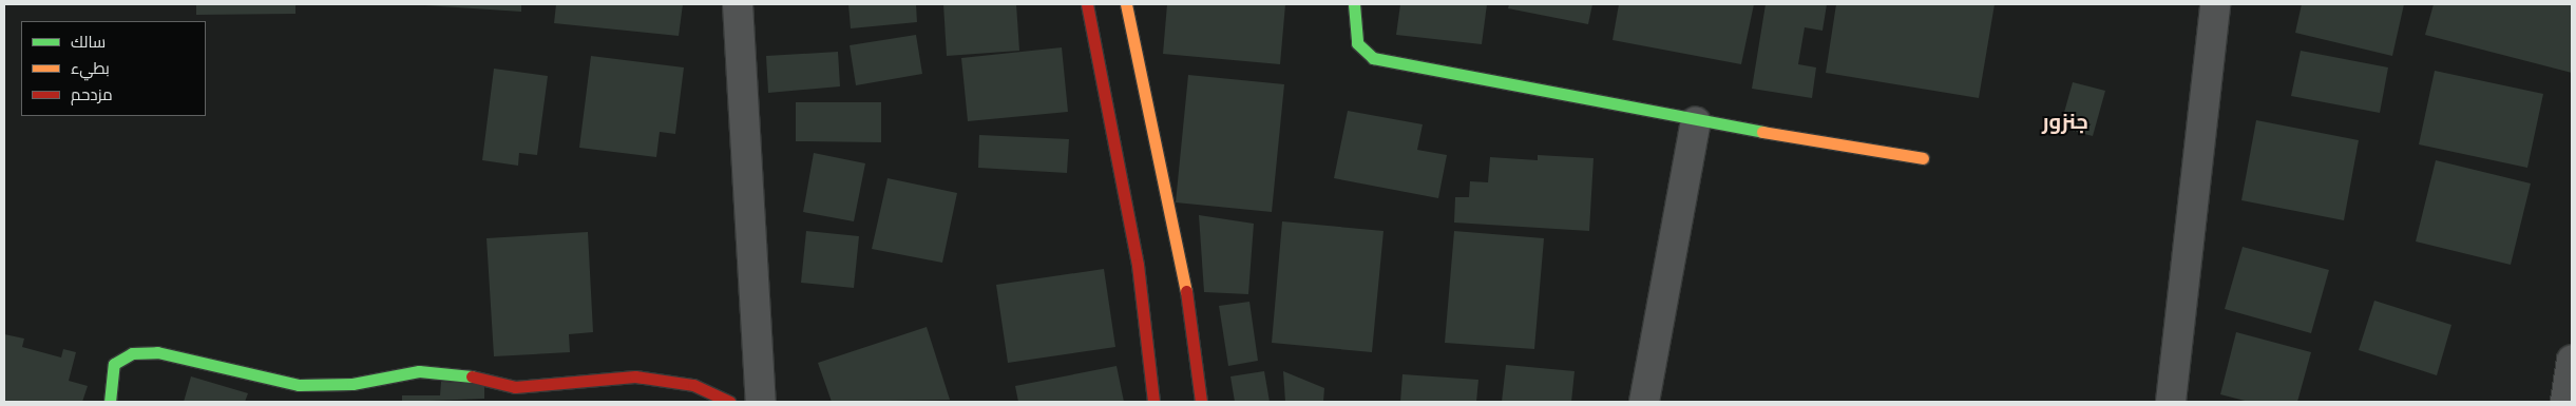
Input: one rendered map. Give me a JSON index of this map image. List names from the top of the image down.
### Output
{
  "districts": ["جنزور"],
  "legend": ["سالك", "بطيء", "مزدحم"]
}
